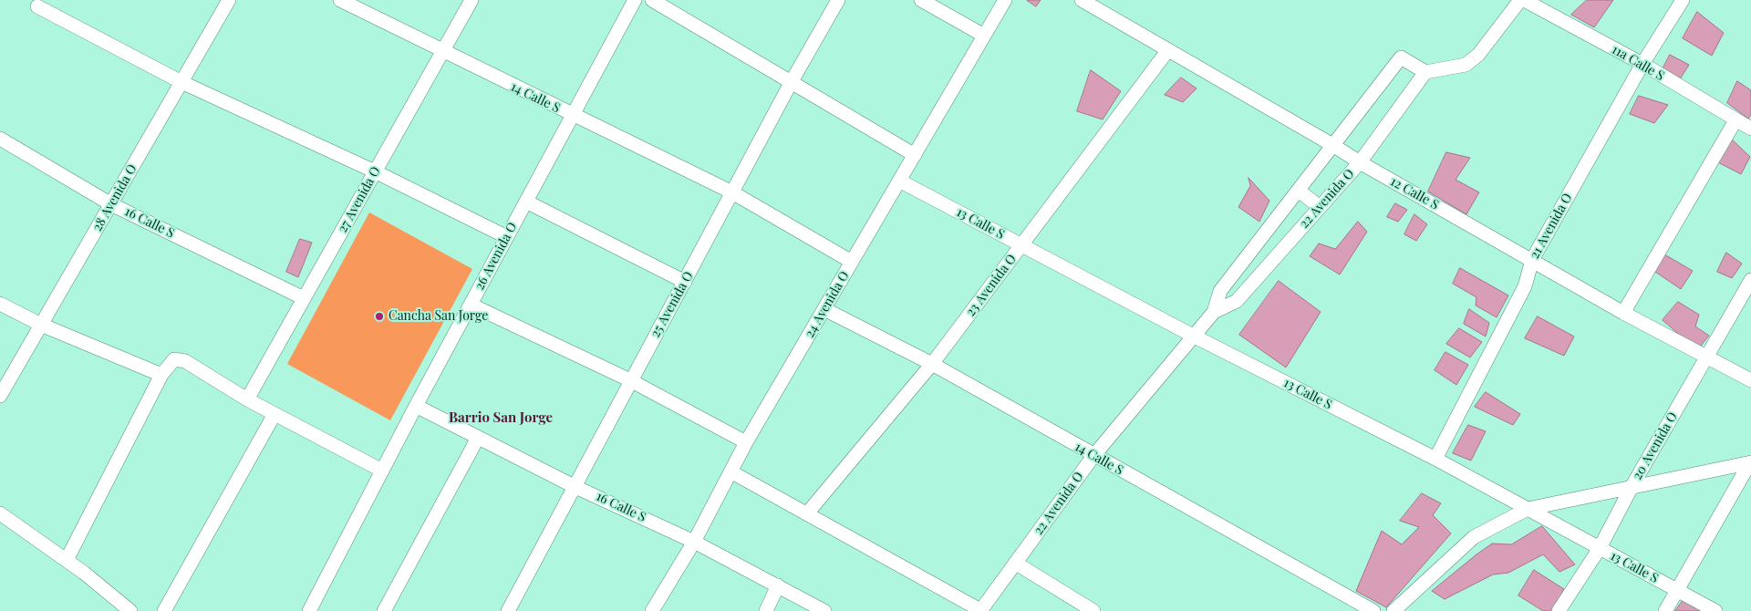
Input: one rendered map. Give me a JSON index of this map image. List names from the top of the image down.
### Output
{
  "streets": {
    "street": [
      "11a Calle S",
      "14 Calle S",
      "12 Calle S",
      "28 Avenida O",
      "22 Avenida O",
      "27 Avenida O",
      "16 Calle S",
      "13 Calle S",
      "21 Avenida O",
      "26 Avenida O",
      "23 Avenida O",
      "25 Avenida O",
      "24 Avenida O",
      "20 Avenida O"
    ]
  },
  "crossings": [
    ["11a Calle S", "21 Avenida O"],
    ["14 Calle S", "22 Avenida O"],
    ["14 Calle S", "27 Avenida O"],
    ["14 Calle S", "26 Avenida O"],
    ["14 Calle S", "23 Avenida O"],
    ["14 Calle S", "25 Avenida O"],
    ["14 Calle S", "24 Avenida O"],
    ["12 Calle S", "22 Avenida O"],
    ["12 Calle S", "21 Avenida O"],
    ["12 Calle S", "23 Avenida O"],
    ["12 Calle S", "20 Avenida O"],
    ["28 Avenida O", "16 Calle S"],
    ["22 Avenida O", "13 Calle S"],
    ["27 Avenida O", "16 Calle S"],
    ["16 Calle S", "26 Avenida O"],
    ["16 Calle S", "25 Avenida O"],
    ["16 Calle S", "24 Avenida O"],
    ["13 Calle S", "21 Avenida O"],
    ["13 Calle S", "23 Avenida O"],
    ["13 Calle S", "24 Avenida O"],
    ["13 Calle S", "20 Avenida O"]
  ],
  "districts": ["Barrio San Jorge"],
  "places": ["Cancha San Jorge"]
}
